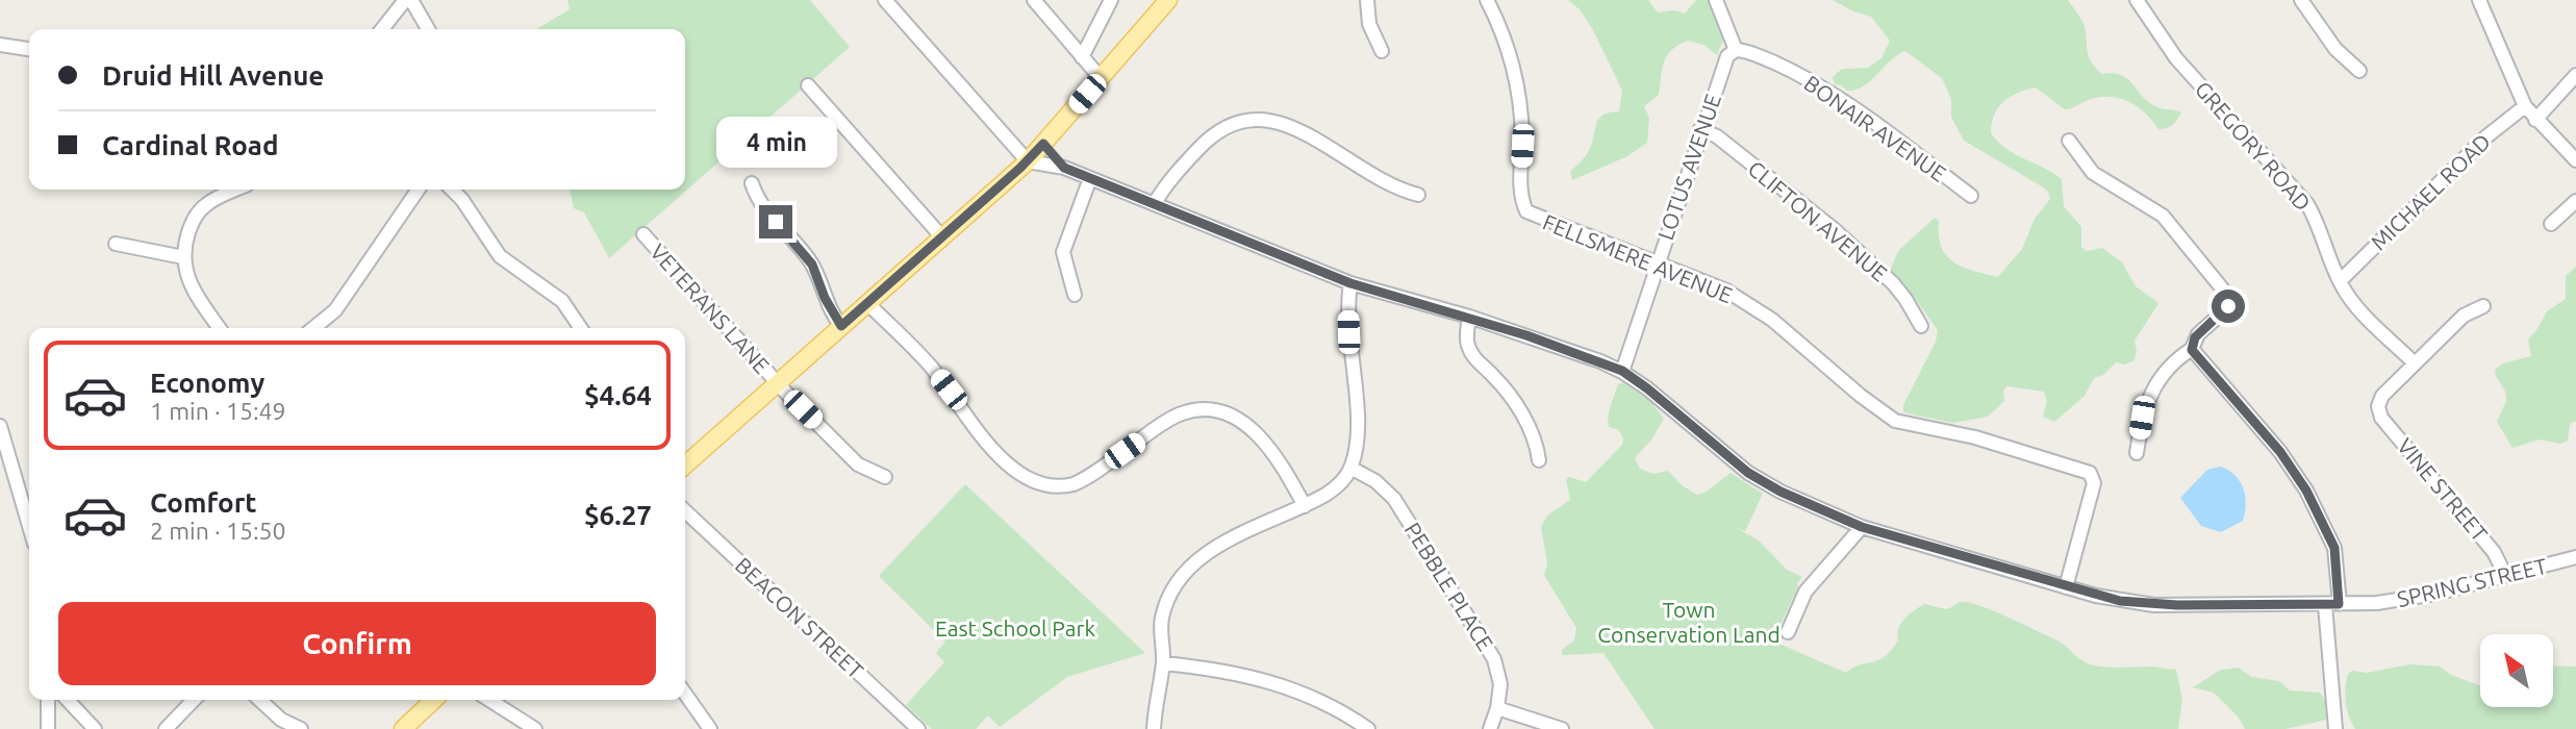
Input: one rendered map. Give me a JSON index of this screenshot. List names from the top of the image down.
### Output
{
  "streets": {
    "street": [
      "BONAIR AVENUE",
      "GREGORY ROAD",
      "LOTUS AVENUE",
      "MICHAEL ROAD",
      "CLIFTON AVENUE",
      "FELLSMERE AVENUE",
      "VETERANS LANE",
      "VINE STREET",
      "SPRING STREET",
      "PEBBLE PLACE",
      "BEACON STREET"
    ]
  },
  "crossings": [
    ["BONAIR AVENUE", "LOTUS AVENUE"],
    ["GREGORY ROAD", "MICHAEL ROAD"],
    ["GREGORY ROAD", "VINE STREET"],
    ["LOTUS AVENUE", "CLIFTON AVENUE"],
    ["LOTUS AVENUE", "FELLSMERE AVENUE"],
    ["LOTUS AVENUE", "SPRING STREET"],
    ["FELLSMERE AVENUE", "SPRING STREET"],
    ["VINE STREET", "SPRING STREET"]
  ],
  "parks": ["Town Conservation Land", "East School Park"],
  "north": "top left",
  "page": {
    "banner": ["Druid Hill Avenue", "Cardinal Road"],
    "bubble": "4 min",
    "list": [
      {
        "name": "Economy",
        "note": "1 min · 15:49",
        "value": "$4.64"
      },
      {
        "name": "Comfort",
        "note": "2 min · 15:50",
        "value": "$6.27"
      }
    ],
    "buttons": "Confirm"
  }
}
